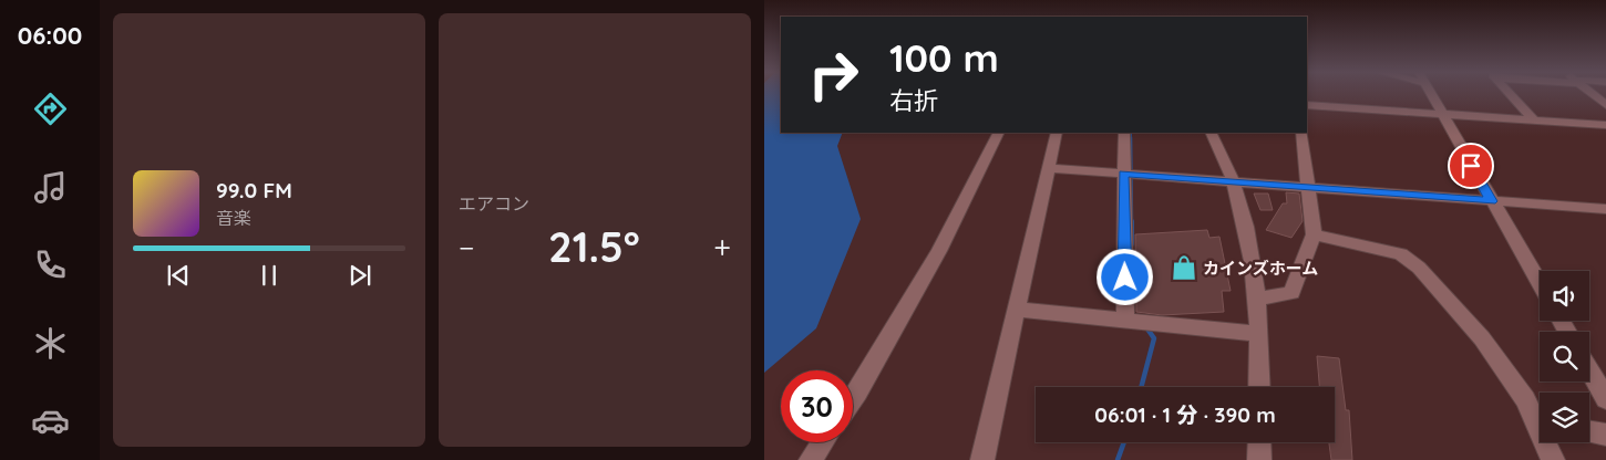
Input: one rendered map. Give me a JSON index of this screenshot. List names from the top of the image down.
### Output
{
  "places": {
    "shop": ["カインズホーム"]
  },
  "page": {
    "tabs": "06:00",
    "tile": "エアコン",
    "turn": ["100 m", "右折"],
    "song": ["99.0 FM", "音楽"],
    "heat": ["−", "21.5°", "+"],
    "limit": "30",
    "trip": "06:01 · 1 分 · 390 m"
  }
}
